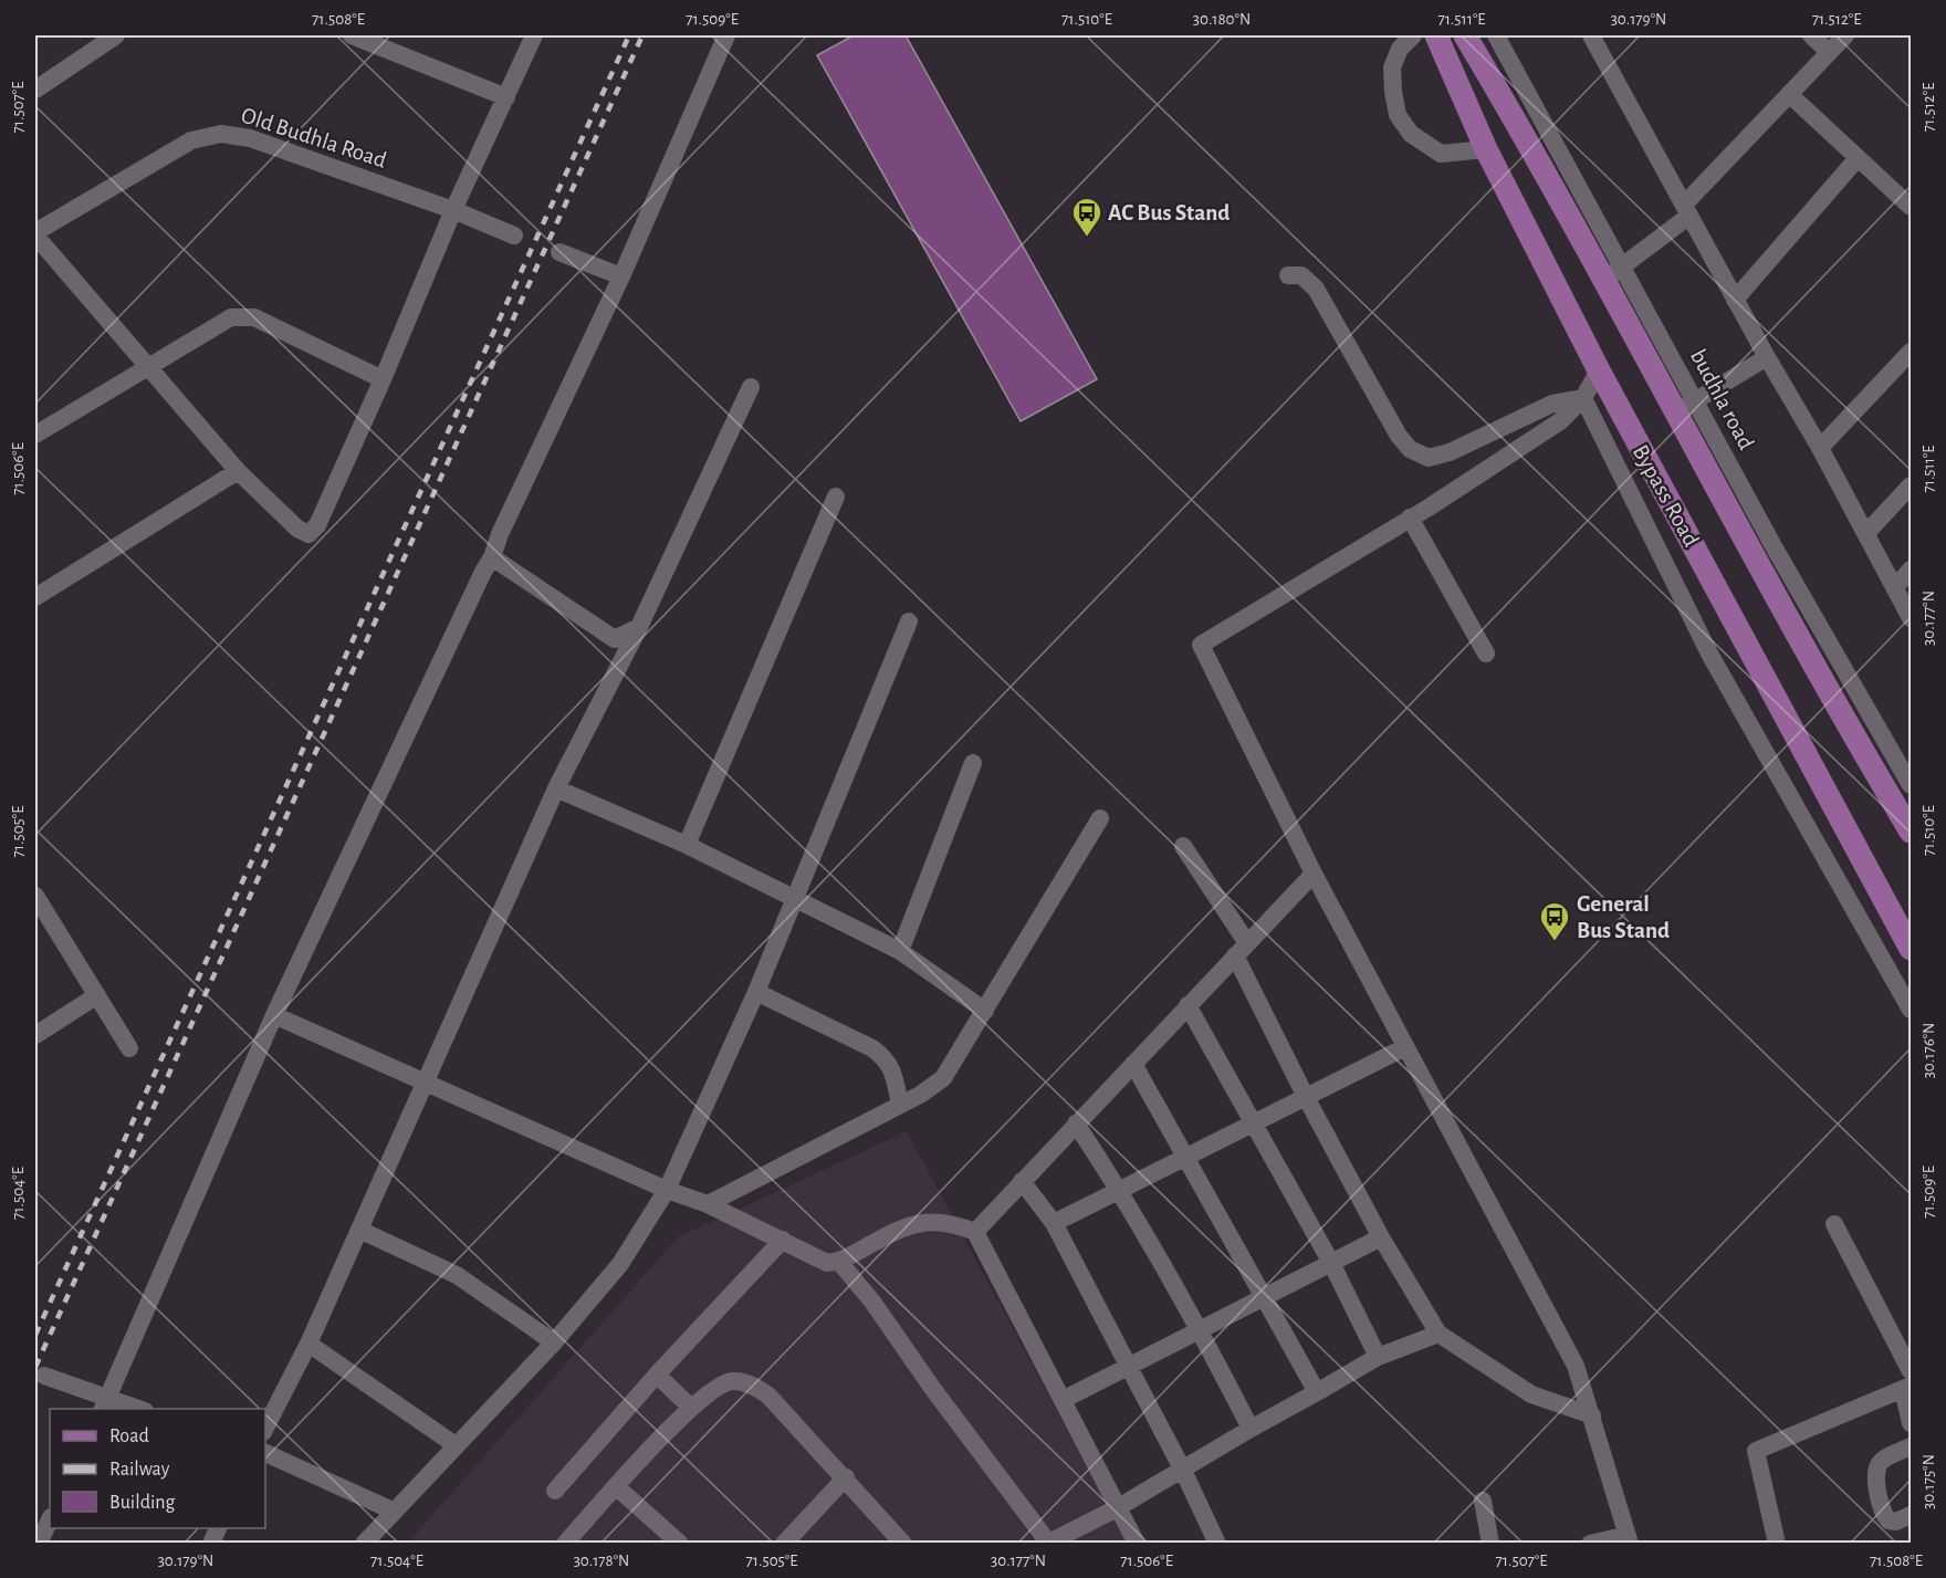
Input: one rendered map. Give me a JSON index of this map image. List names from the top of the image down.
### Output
{
  "streets": {
    "main road": ["Bypass Road"],
    "street": ["Old Budhla Road", "budhla road"]
  },
  "places": {
    "bus stop": ["AC Bus Stand", "General Bus Stand"]
  },
  "legend": ["Road", "Railway", "Building"],
  "coordinates": [
    "71.508°E",
    "71.509°E",
    "71.510°E",
    "30.180°N",
    "71.511°E",
    "30.179°N",
    "71.512°E",
    "71.507°E",
    "71.506°E",
    "30.177°N",
    "71.505°E",
    "30.176°N",
    "71.504°E",
    "30.175°N",
    "30.178°N"
  ]
}
